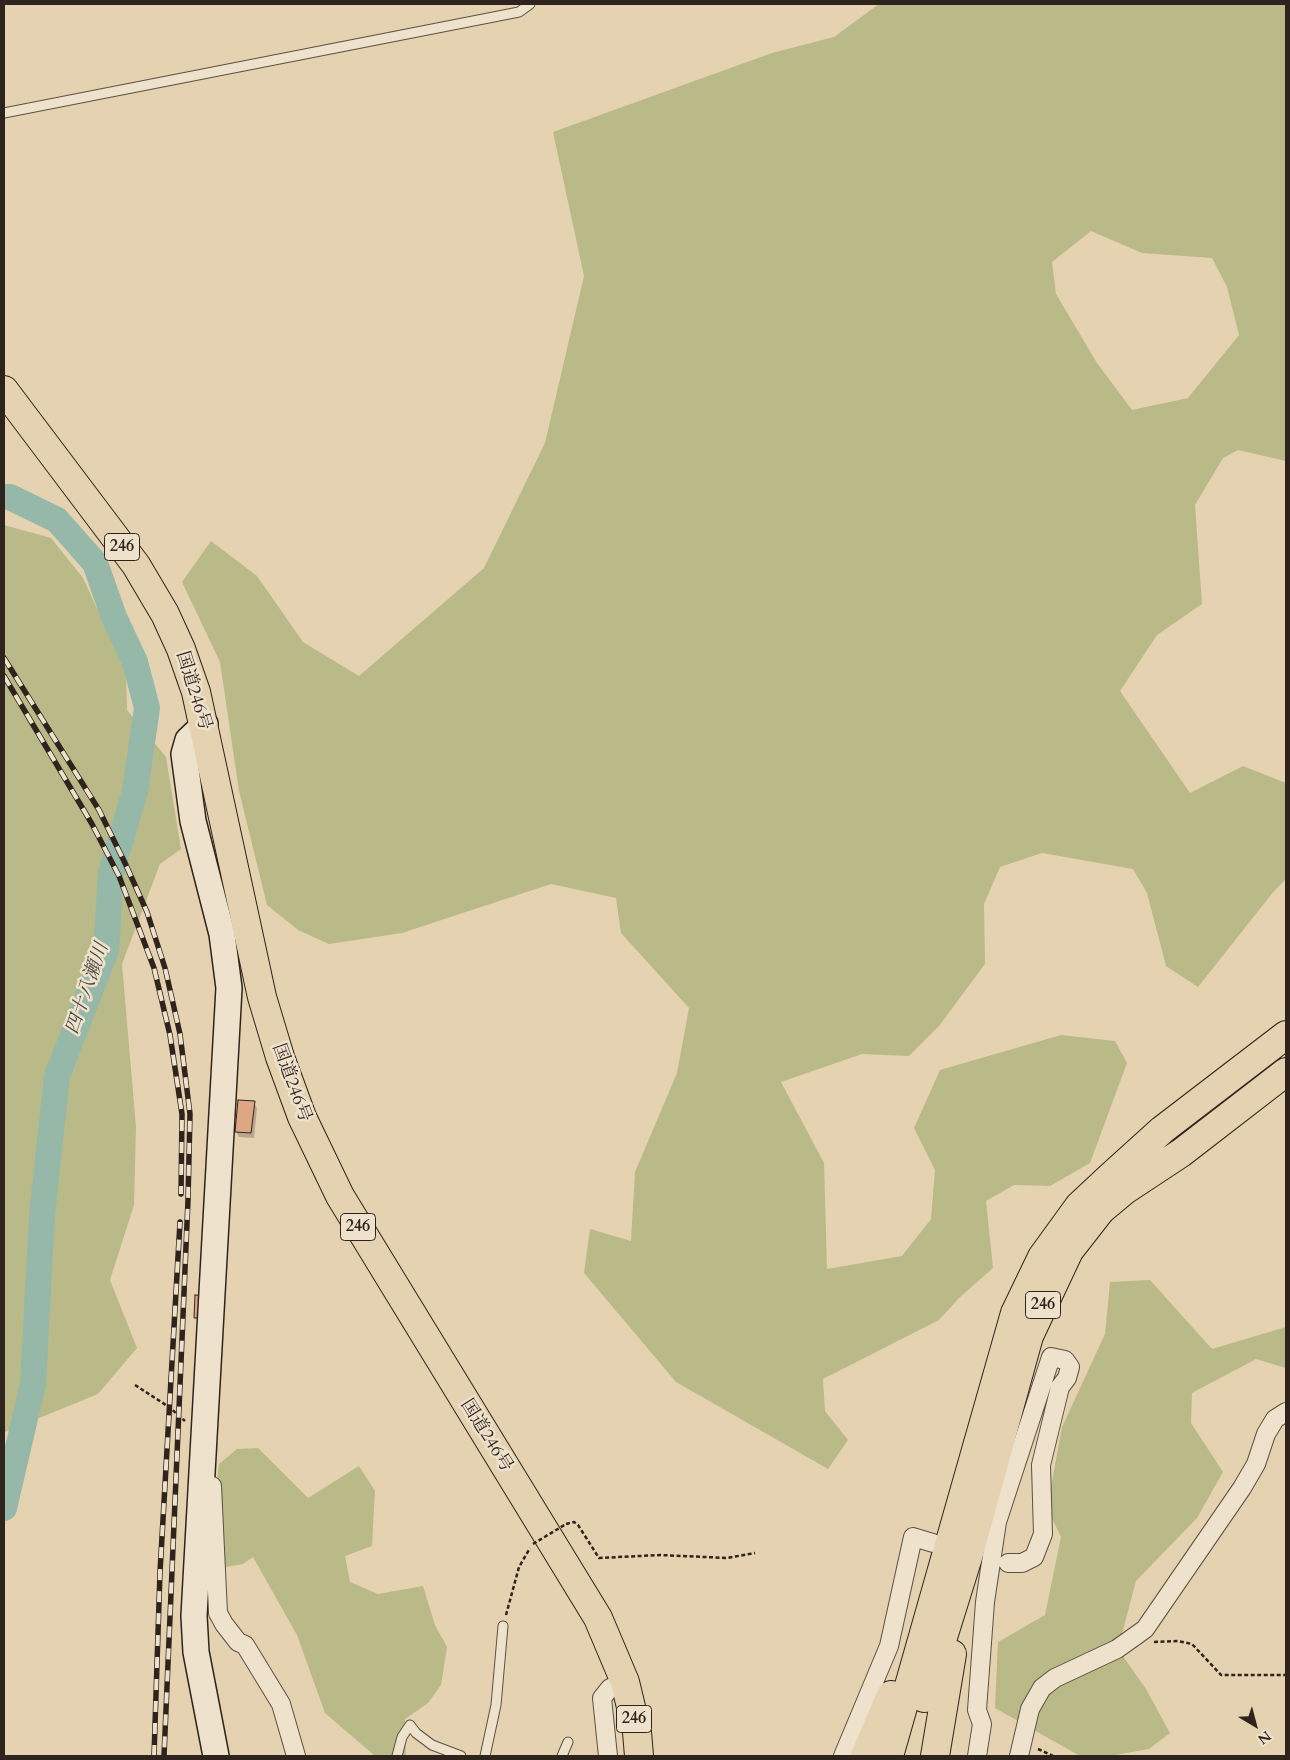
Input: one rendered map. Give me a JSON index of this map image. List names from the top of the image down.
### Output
{
  "streets": {
    "highway": ["246", "国道246号"]
  },
  "water": ["四十八瀬川"],
  "north": "bottom right"
}
